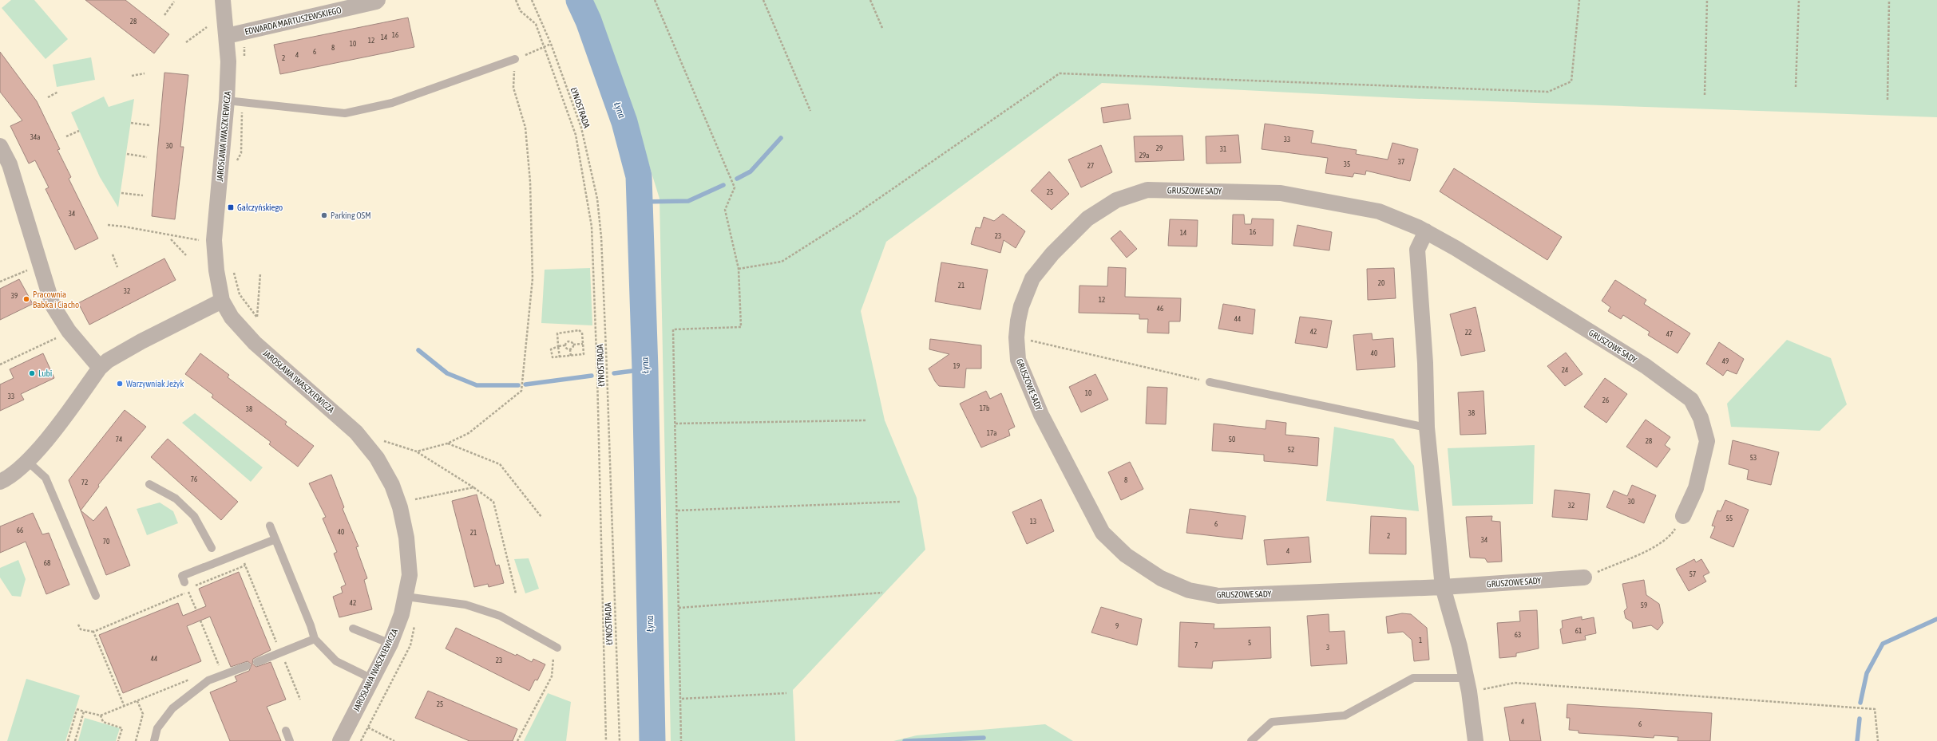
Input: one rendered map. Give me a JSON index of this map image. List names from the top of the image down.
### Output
{
  "streets": {
    "street": ["EDWARDA MARTUSZEWSKIEGO", "JAROSŁAWA IWASZKIEWICZA", "GRUSZOWE SADY"],
    "path": ["ŁYNOSTRADA"]
  },
  "crossings": [
    ["EDWARDA MARTUSZEWSKIEGO", "JAROSŁAWA IWASZKIEWICZA"]
  ],
  "water": ["Łyna"],
  "places": {
    "transit": ["Gałczyńskiego"],
    "other": [
      "Parking OSM",
      "Pracownia Babka i Ciacho",
      "Lubi",
      "Warzywniak Jeżyk"
    ]
  },
  "house_numbers": [
    "28",
    "16",
    "14",
    "12",
    "10",
    "8",
    "6",
    "4",
    "2",
    "34a",
    "33",
    "30",
    "29",
    "31",
    "29a",
    "37",
    "35",
    "27",
    "25",
    "34",
    "16",
    "14",
    "23",
    "20",
    "21",
    "32",
    "39",
    "12",
    "46",
    "44",
    "42",
    "22",
    "47",
    "40",
    "49",
    "19",
    "24",
    "10",
    "33",
    "26",
    "17b",
    "38",
    "38",
    "17a",
    "74",
    "50",
    "28",
    "52",
    "53",
    "76",
    "8",
    "72",
    "30",
    "32",
    "55",
    "13",
    "6",
    "66",
    "40",
    "21",
    "2",
    "34",
    "70",
    "4",
    "68",
    "57",
    "42",
    "59",
    "9",
    "61",
    "63",
    "1",
    "5",
    "7",
    "3",
    "44",
    "23",
    "25",
    "4",
    "6"
  ]
}
